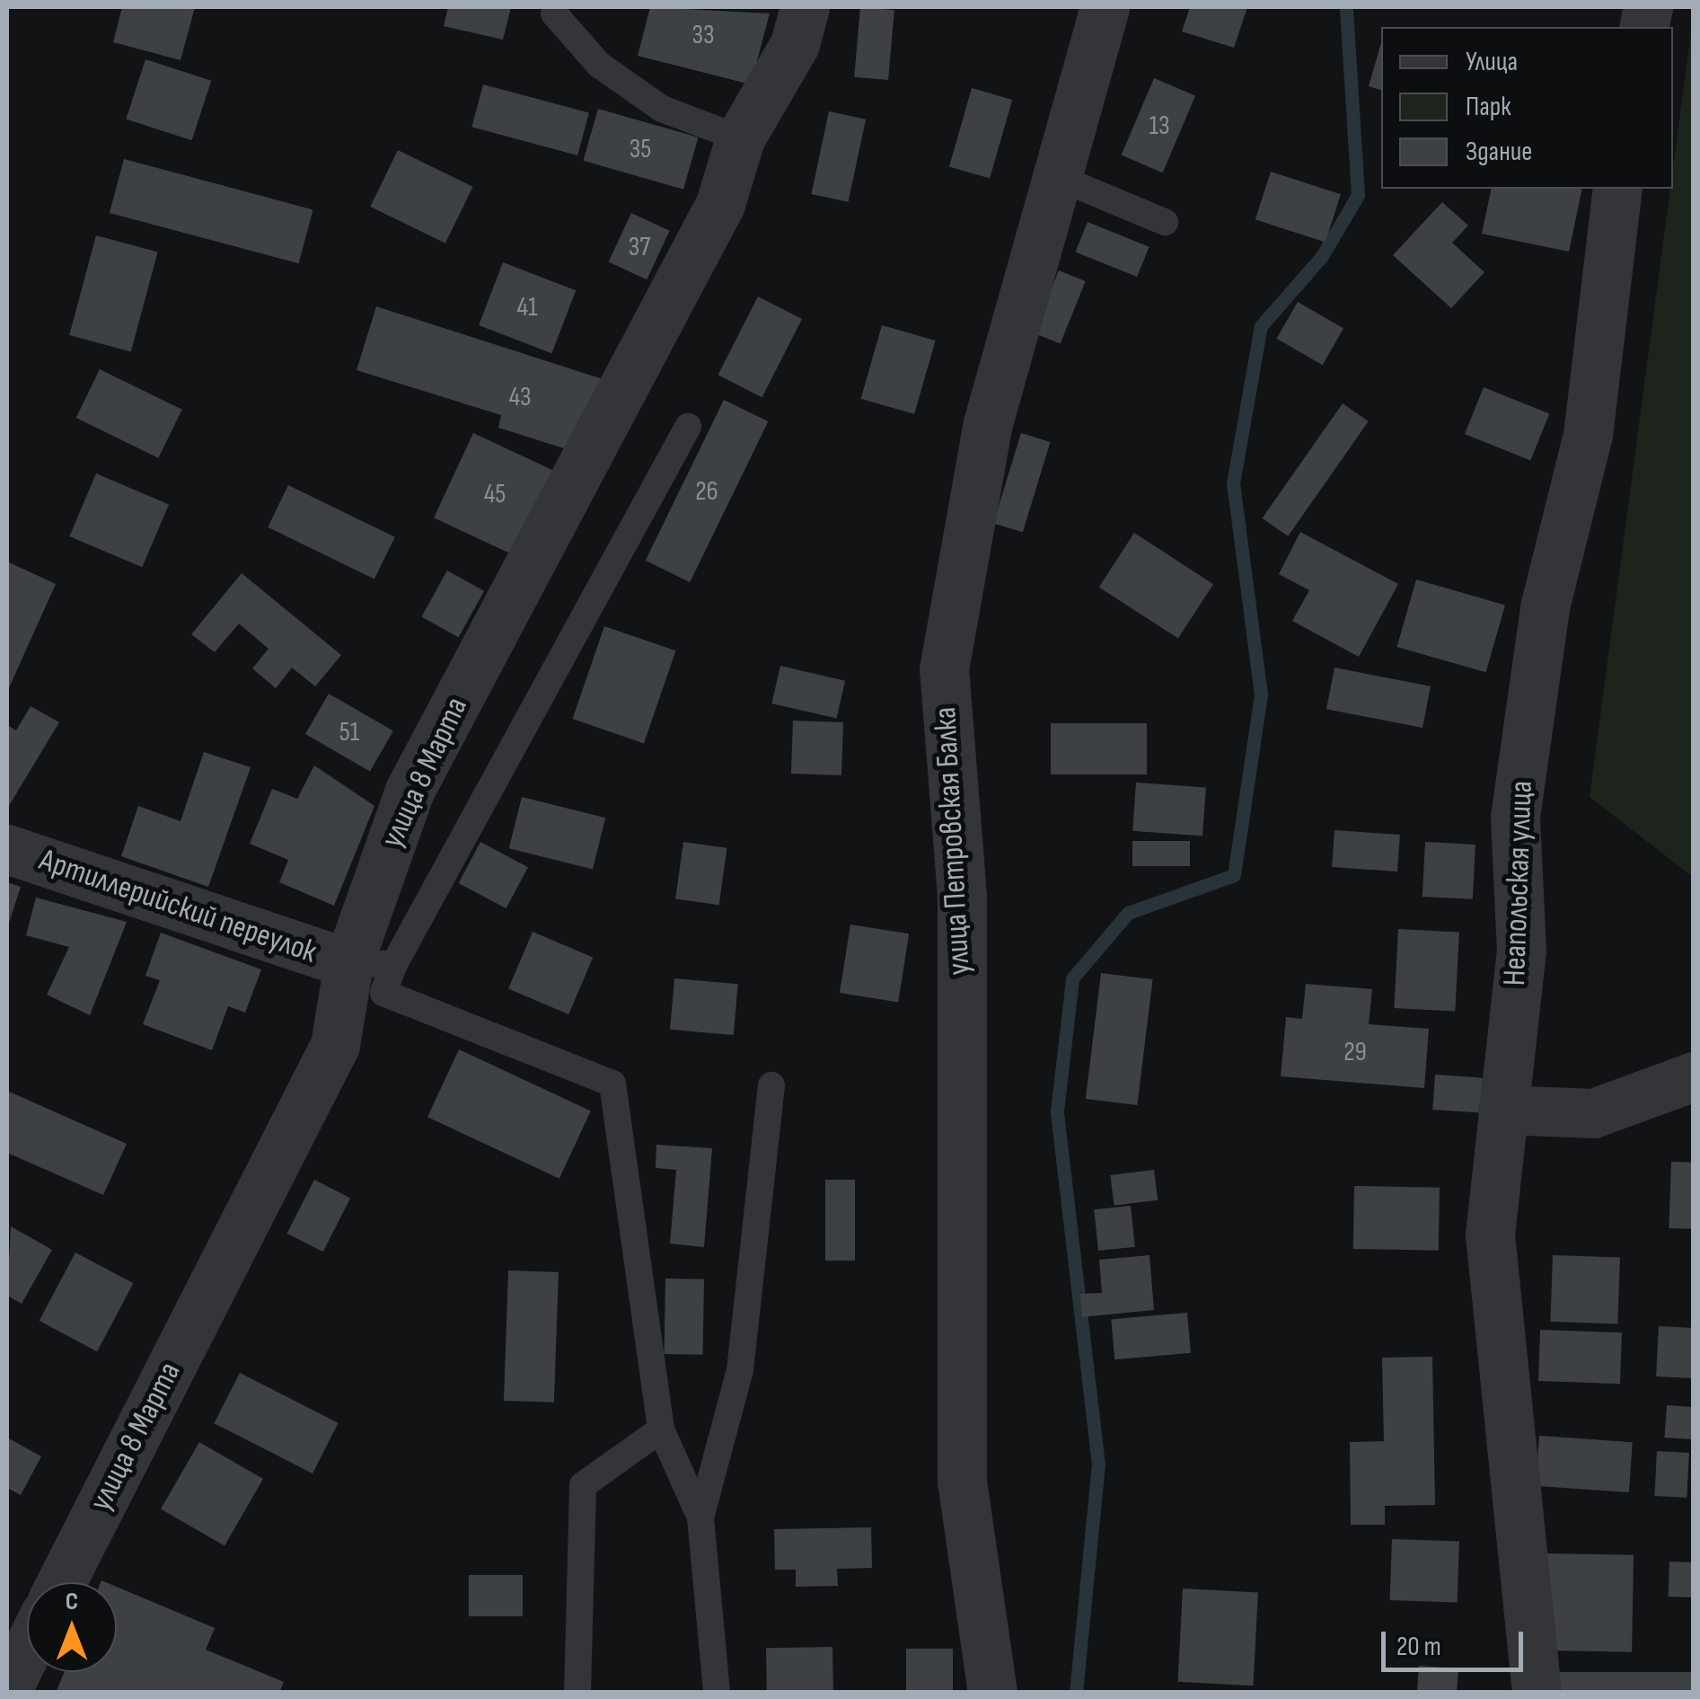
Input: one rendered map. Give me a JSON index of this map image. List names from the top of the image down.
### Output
{
  "streets": {
    "street": [
      "улица 8 Марта",
      "улица Петровская Балка",
      "Неапольская улица",
      "Артиллерийский переулок"
    ]
  },
  "crossings": [
    ["улица 8 Марта", "Артиллерийский переулок"]
  ],
  "house_numbers": [
    "33",
    "13",
    "35",
    "37",
    "41",
    "43",
    "26",
    "45",
    "51",
    "29"
  ],
  "legend": ["Улица", "Парк", "Здание"],
  "scale_bar": "20 m",
  "north": "top"
}
